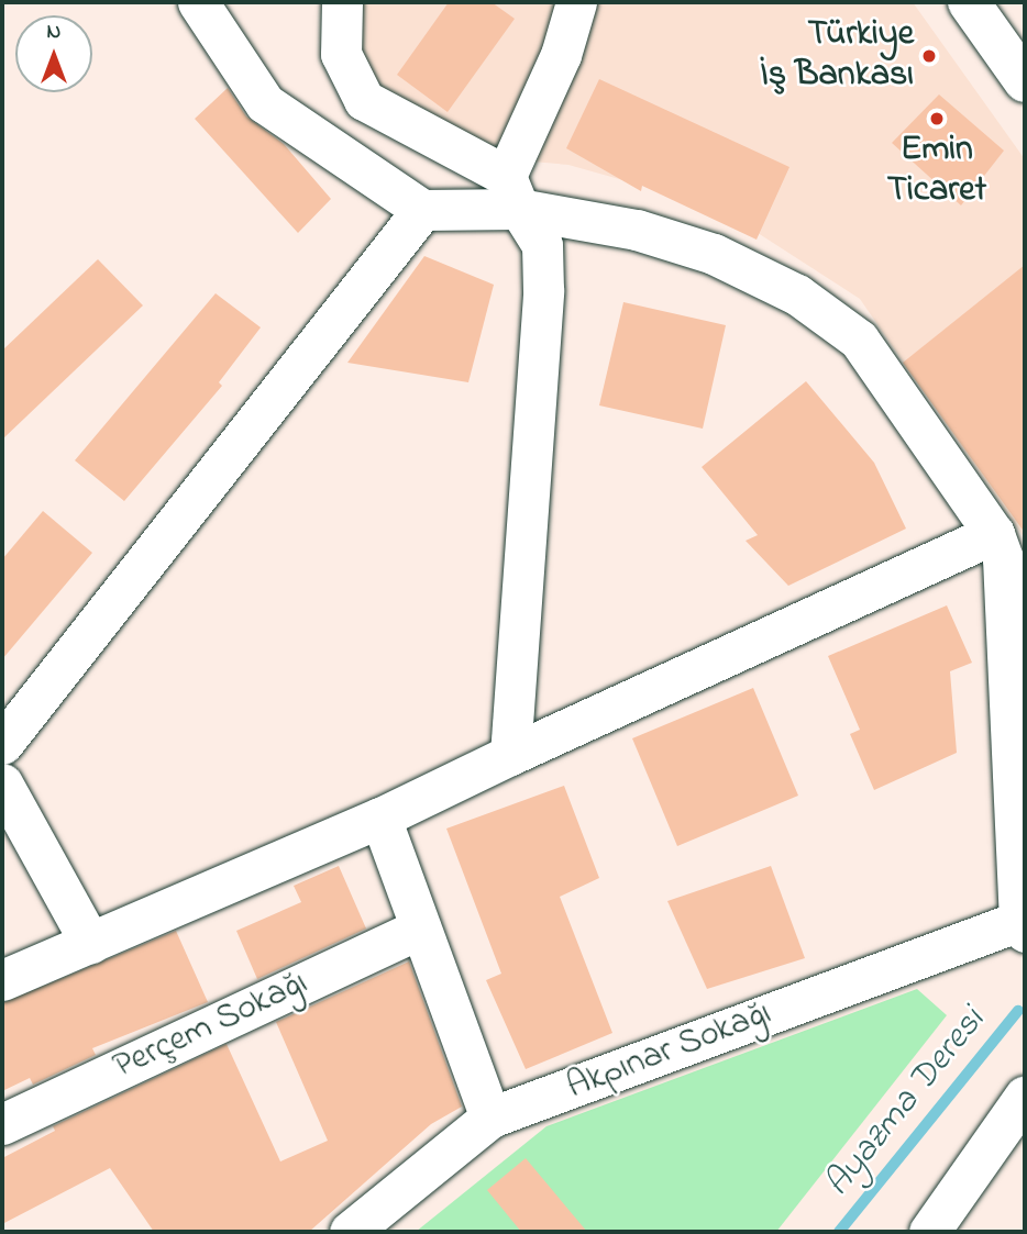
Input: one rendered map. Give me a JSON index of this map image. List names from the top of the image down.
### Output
{
  "streets": {
    "street": ["Perçem Sokağı", "Akpınar Sokağı"]
  },
  "water": ["Ayazma Deresi"],
  "places": ["Türkiye İş Bankası", "Emin Ticaret"],
  "north": "top"
}
